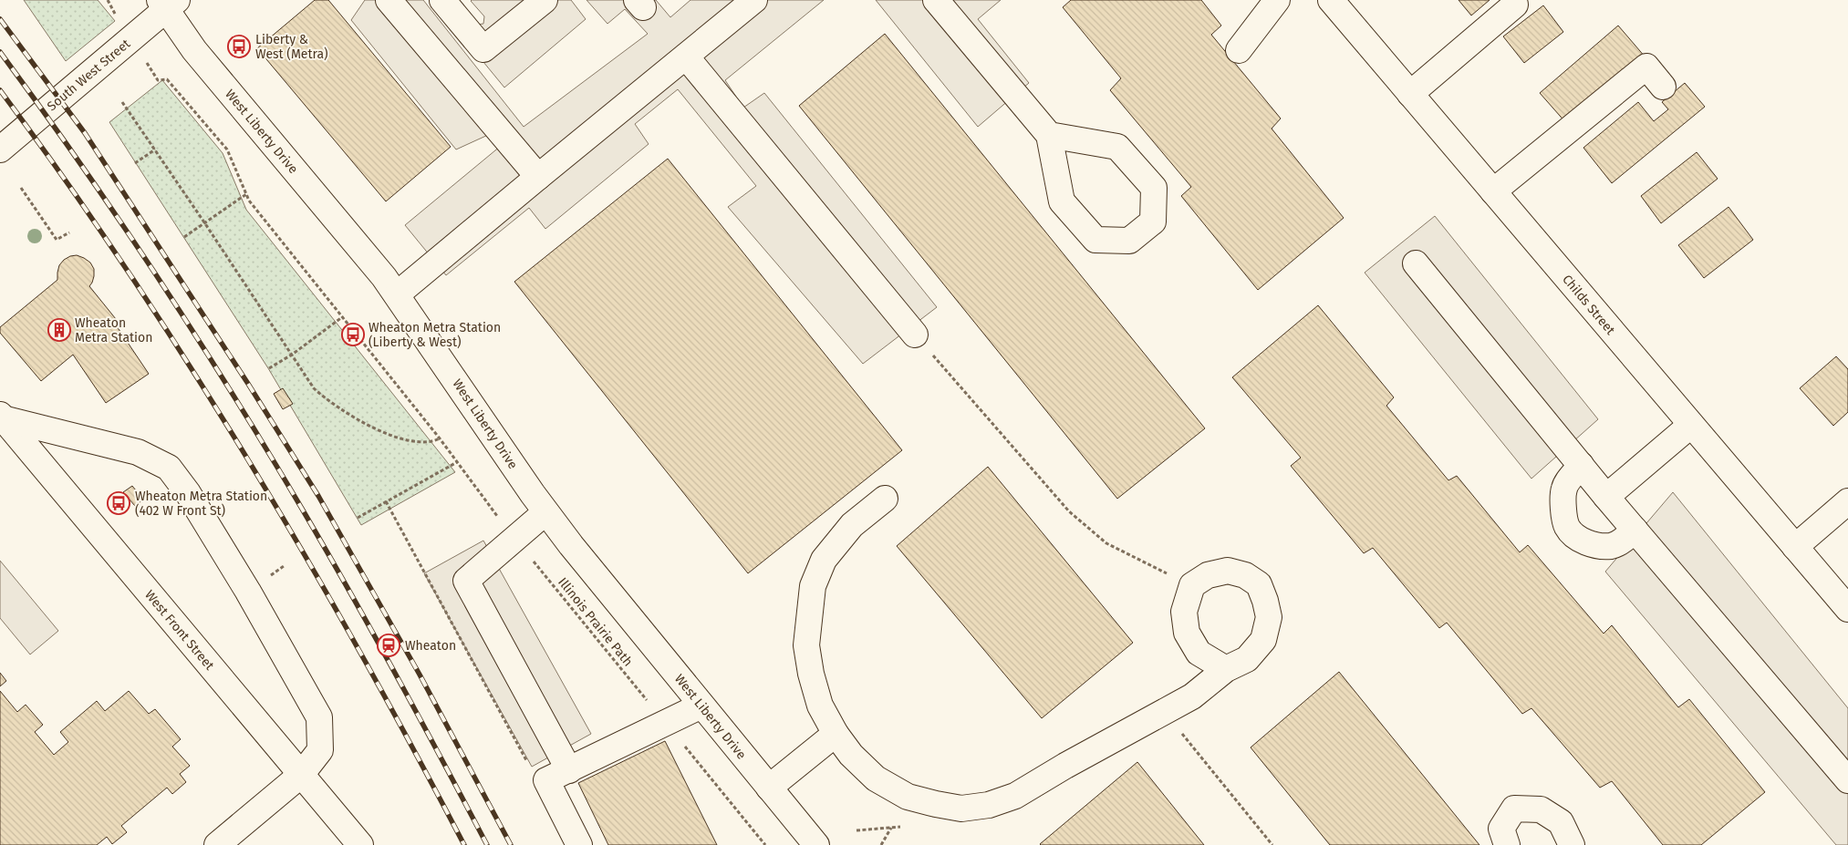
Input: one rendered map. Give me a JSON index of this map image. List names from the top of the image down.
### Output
{
  "streets": {
    "street": [
      "South West Street",
      "West Liberty Drive",
      "Childs Street",
      "West Front Street"
    ],
    "path": ["Illinois Prairie Path"]
  },
  "crossings": [
    ["South West Street", "West Liberty Drive"]
  ],
  "places": {
    "bus stop": ["Liberty & West (Metra)", "Wheaton Metra Station (Liberty & West)", "Wheaton Metra Station (402 W Front St)"],
    "building": ["Wheaton Metra Station"],
    "station": ["Wheaton"]
  }
}
